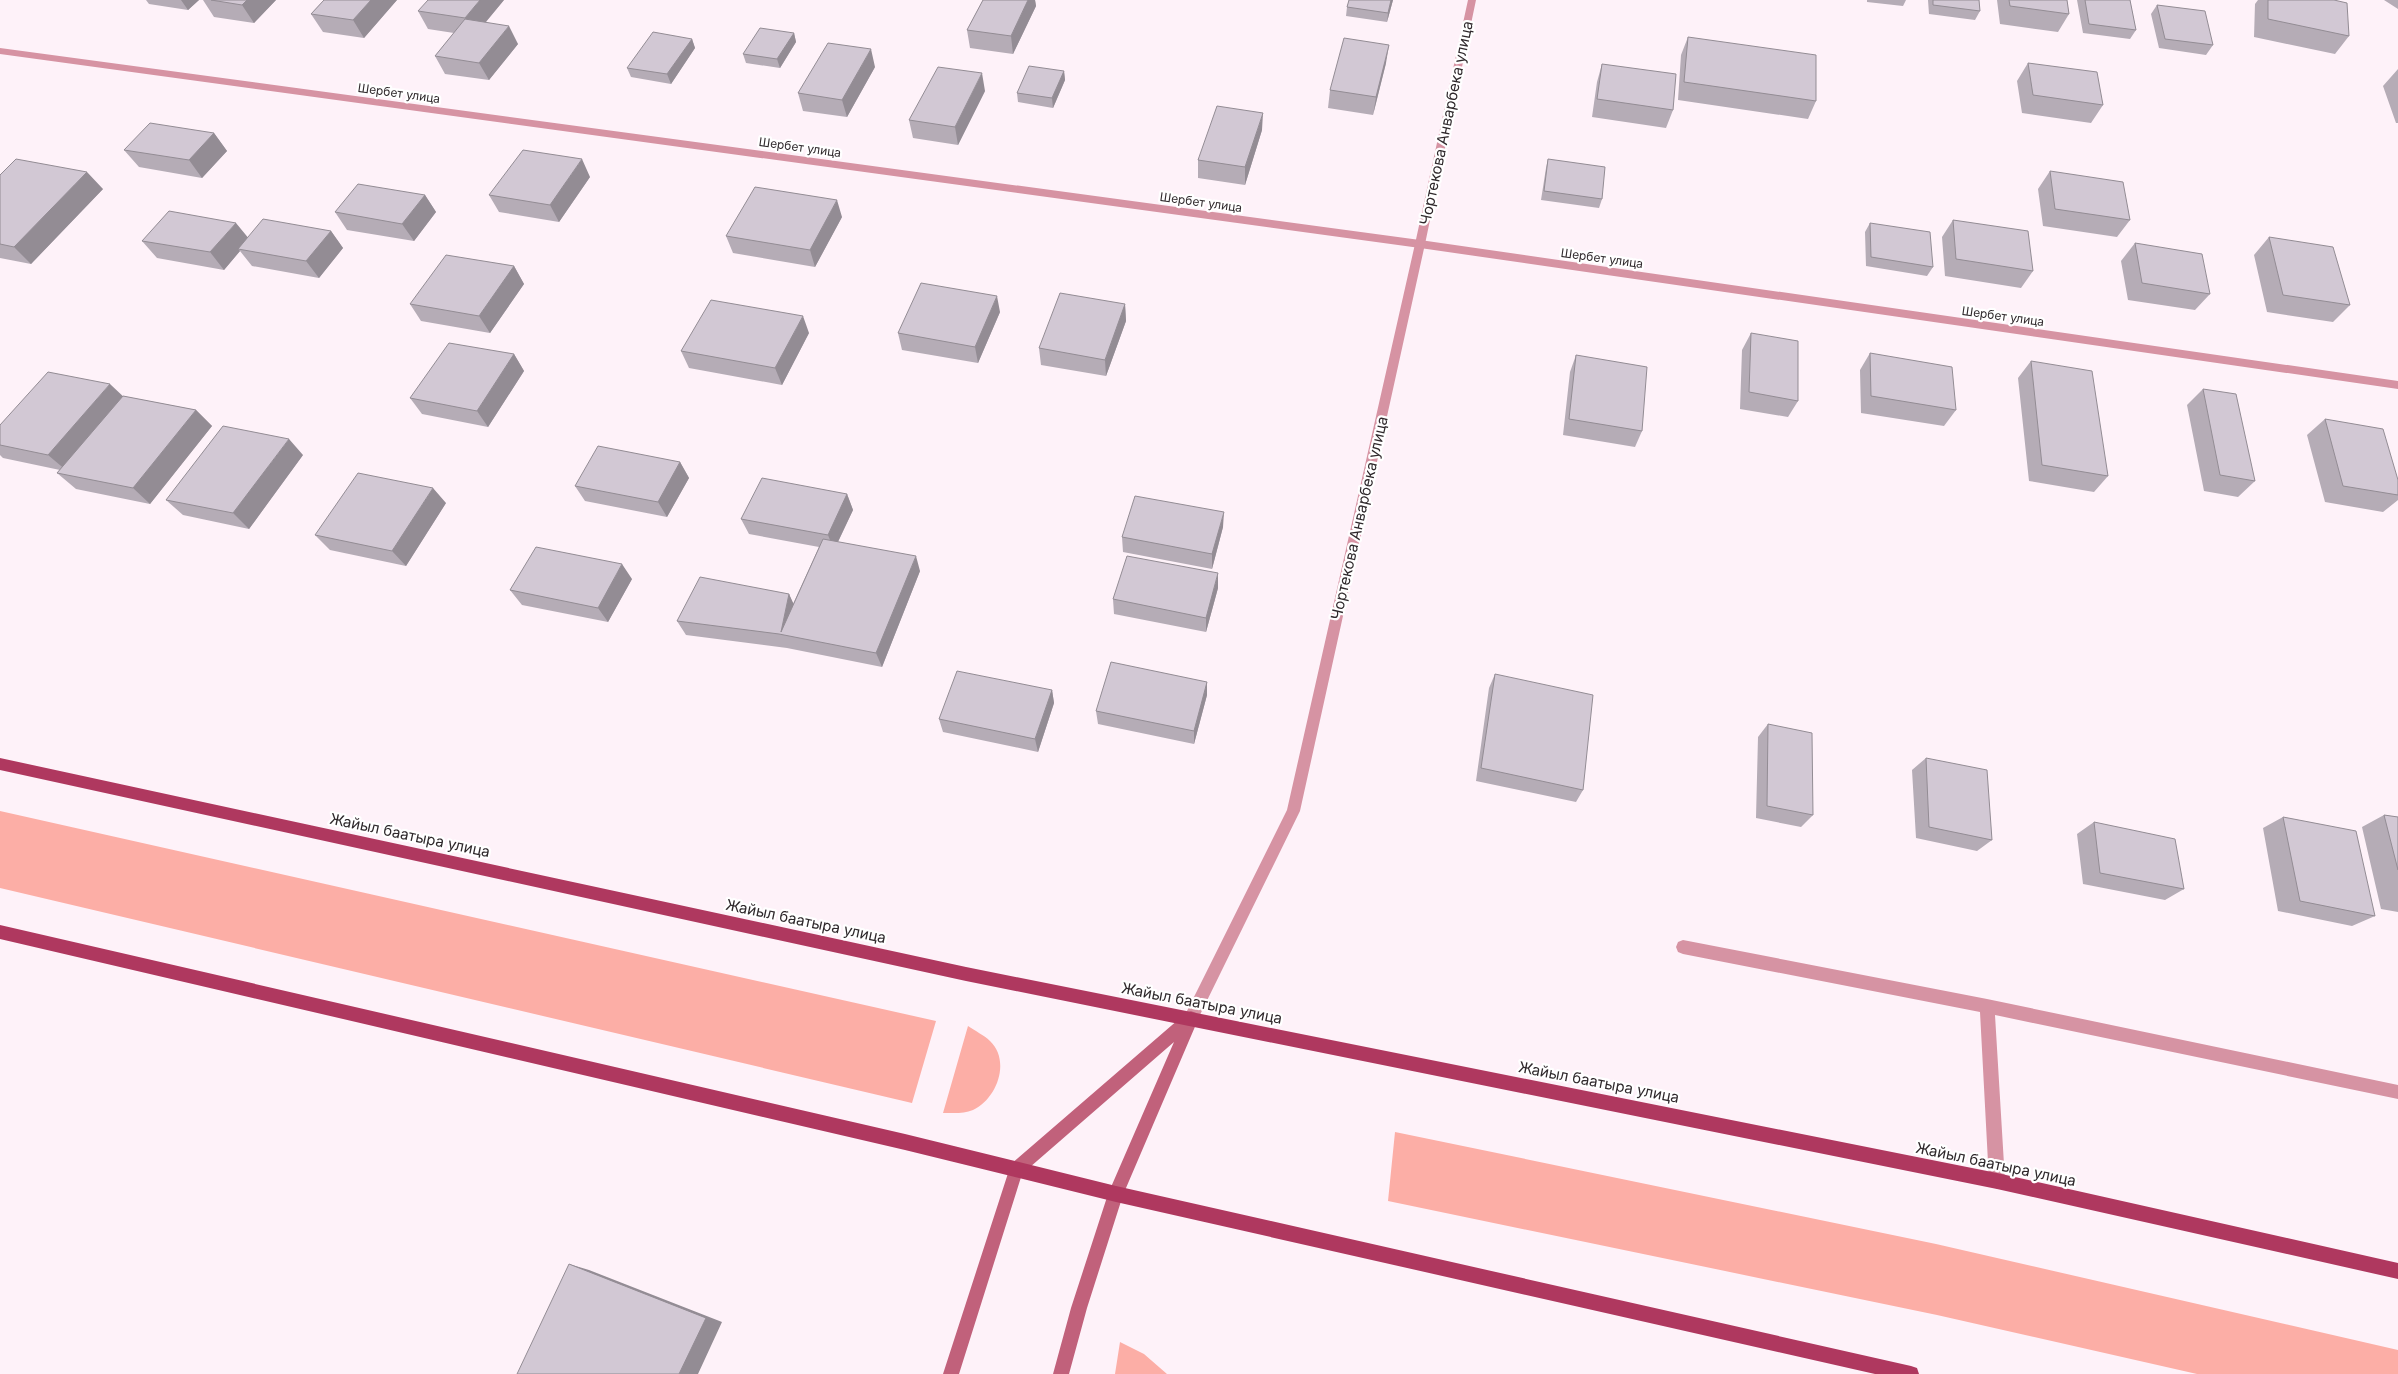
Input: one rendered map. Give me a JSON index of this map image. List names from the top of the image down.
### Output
{
  "streets": {
    "main road": ["Жайыл баатыра улица"],
    "street": ["Шербет улица", "Чортекова Анварбека улица"]
  },
  "crossings": [
    ["Шербет улица", "Чортекова Анварбека улица"],
    ["Чортекова Анварбека улица", "Жайыл баатыра улица"]
  ]
}
